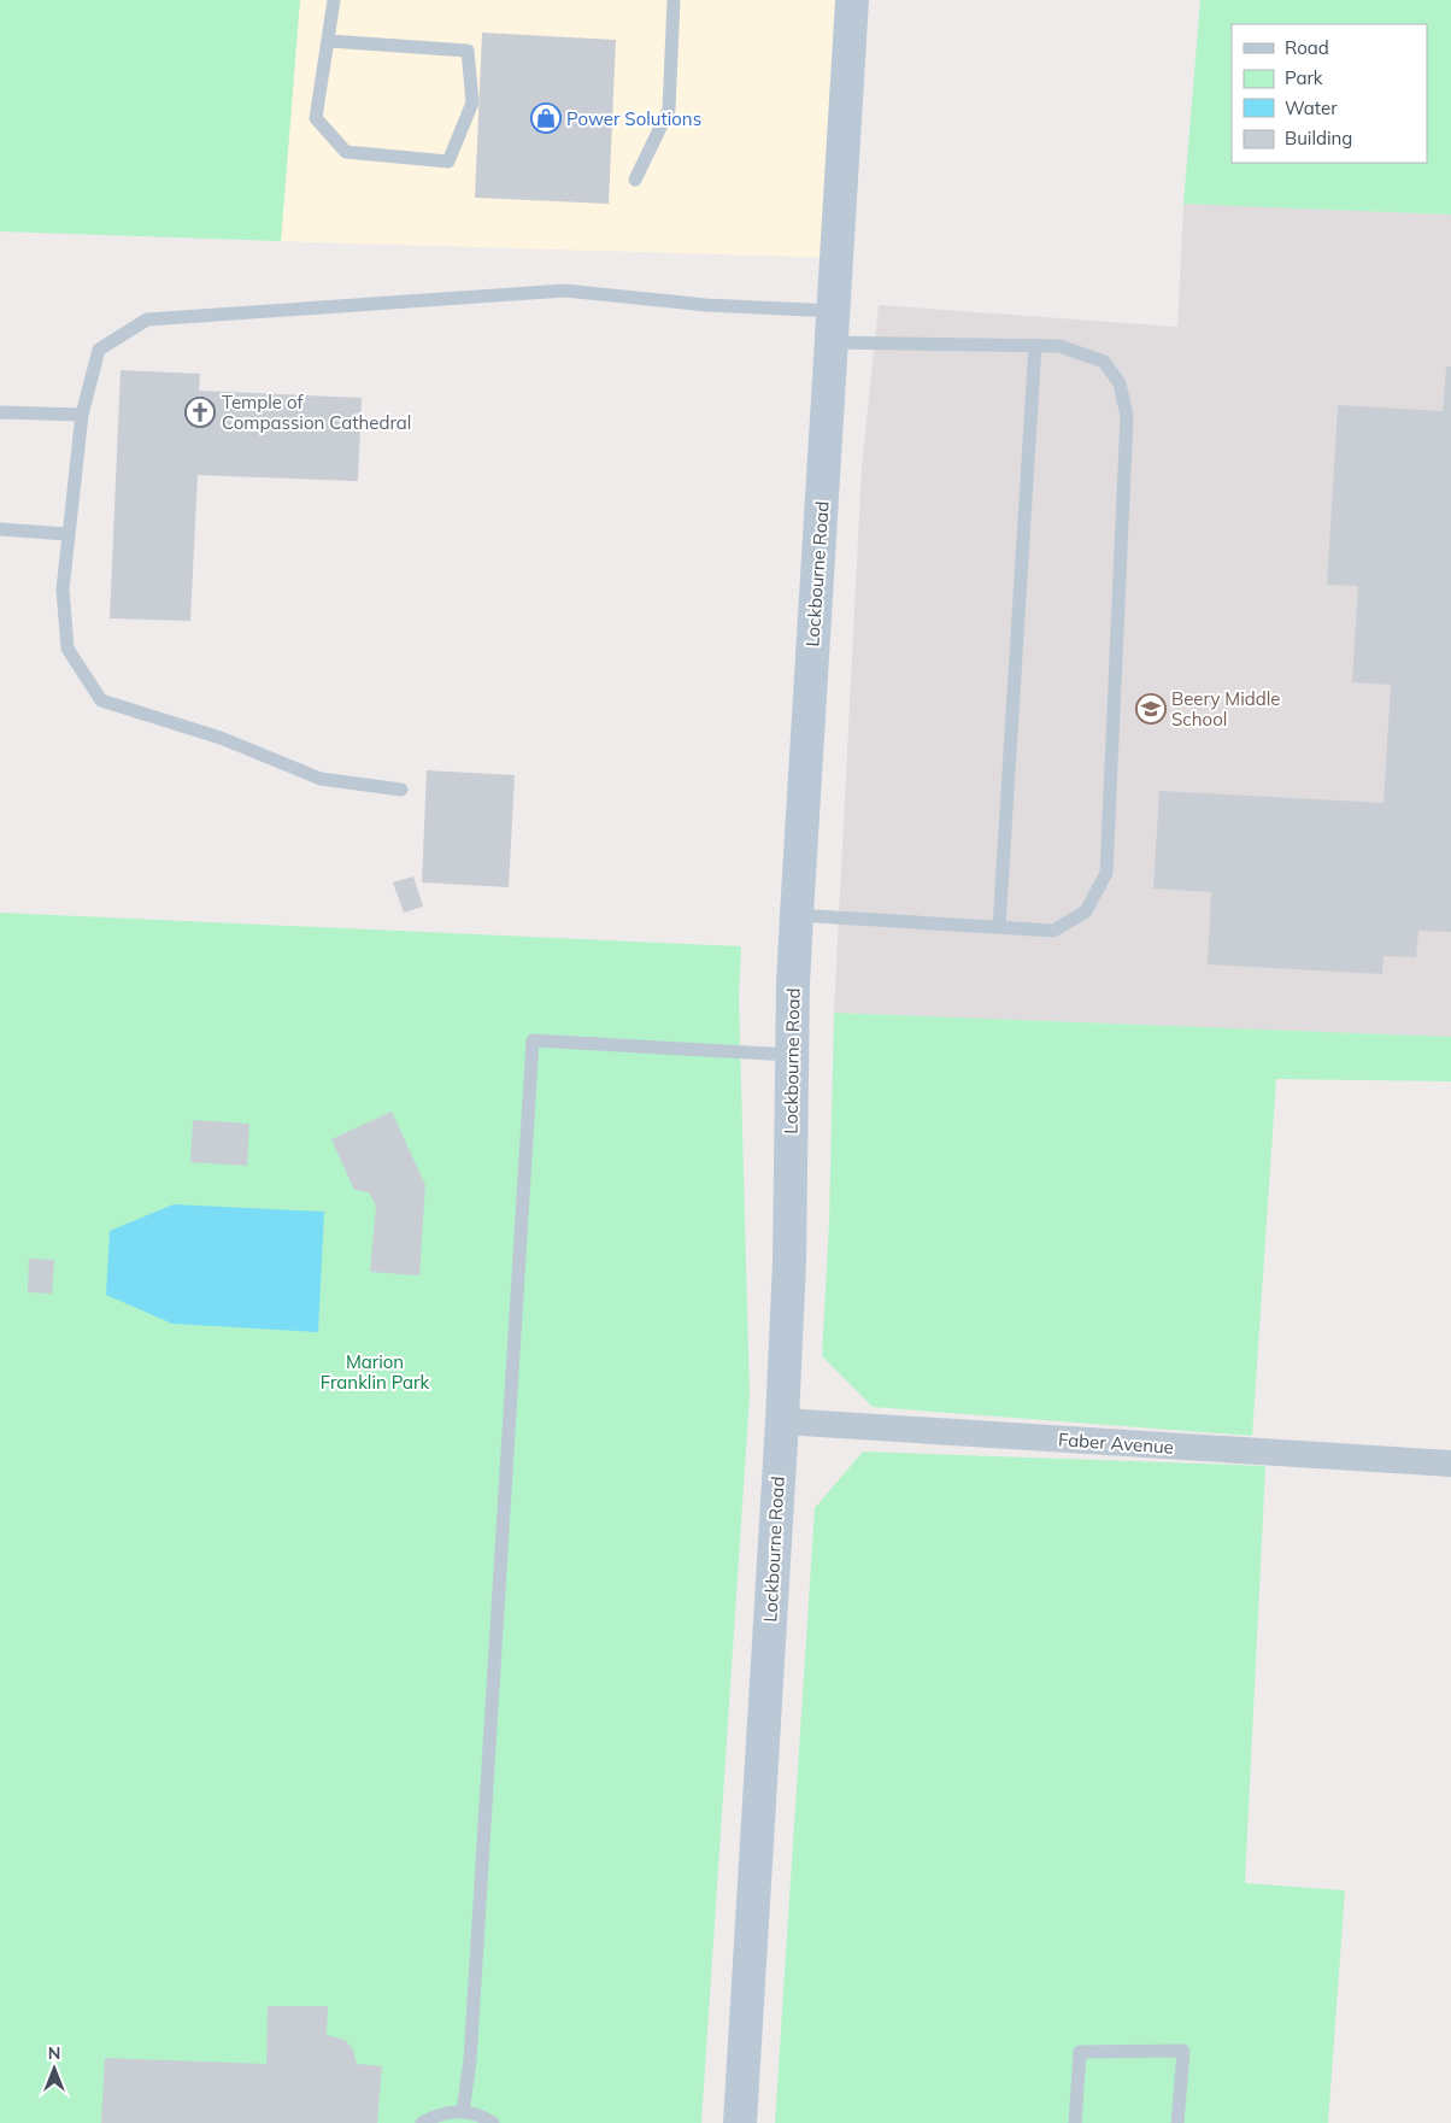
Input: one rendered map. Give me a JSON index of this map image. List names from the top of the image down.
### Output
{
  "streets": {
    "main road": ["Lockbourne Road"],
    "street": ["Faber Avenue"]
  },
  "crossings": [
    ["Lockbourne Road", "Faber Avenue"]
  ],
  "parks": ["Marion Franklin Park"],
  "places": {
    "shop": ["Power Solutions"],
    "church": ["Temple of Compassion Cathedral"],
    "school or university": ["Beery Middle School"]
  },
  "legend": [
    "Road",
    "Park",
    "Water",
    "Building"
  ],
  "north": "top"
}
